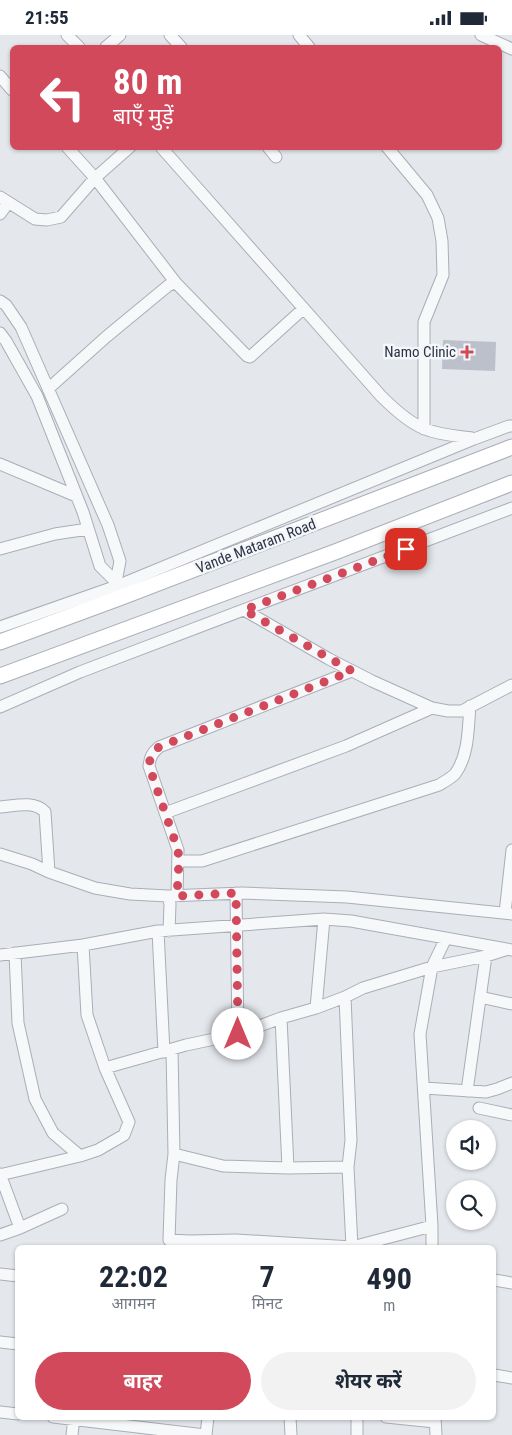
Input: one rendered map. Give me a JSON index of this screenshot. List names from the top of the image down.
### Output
{
  "streets": {
    "main road": ["Vande Mataram Road"]
  },
  "places": {
    "health": ["Namo Clinic"]
  },
  "page": {
    "status": "21:55",
    "turn": ["80 m", "बाएँ मुड़ें"],
    "eta": [
      "22:02",
      "आगमन",
      "7",
      "मिनट",
      "490",
      "m"
    ],
    "buttons": ["बाहर", "शेयर करें"]
  }
}
